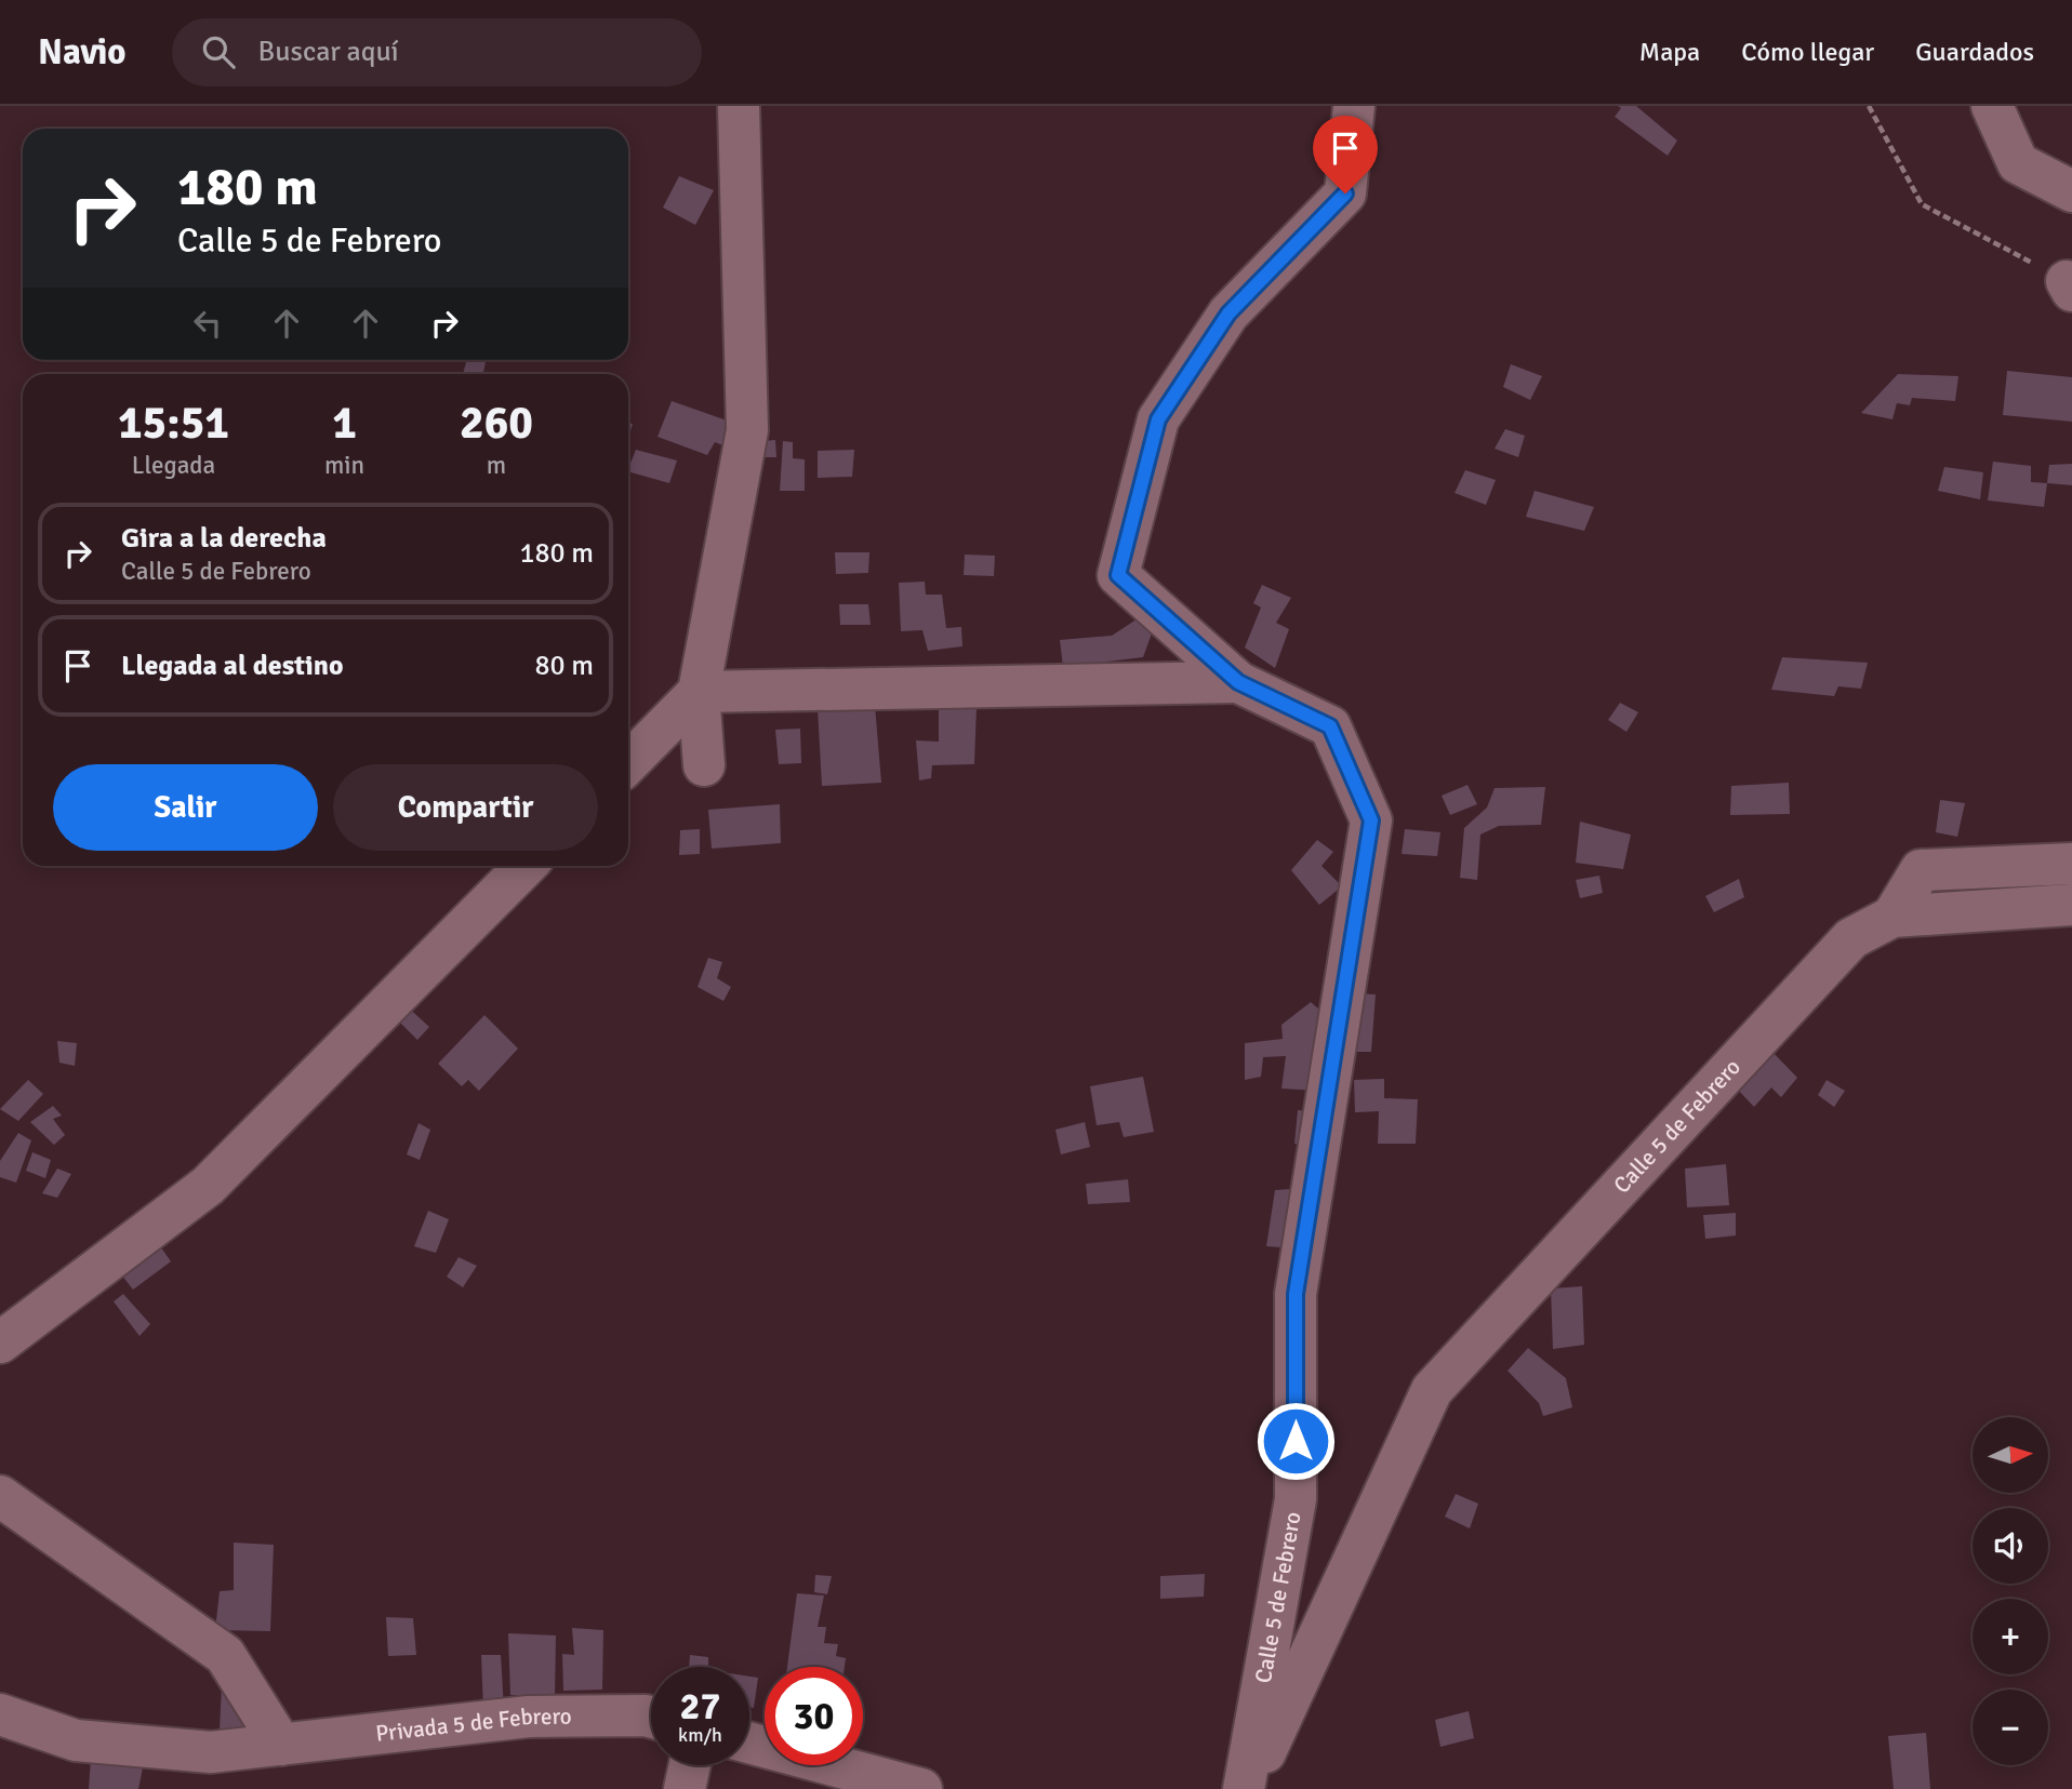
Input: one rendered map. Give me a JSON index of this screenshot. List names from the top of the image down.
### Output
{
  "streets": {
    "street": ["Calle 5 de Febrero", "Privada 5 de Febrero"]
  },
  "north": "right",
  "page": {
    "header": "Navio",
    "search": "Buscar aquí",
    "nav": ["Mapa", "Cómo llegar", "Guardados"],
    "turn": ["180 m", "Calle 5 de Febrero"],
    "eta": [
      "15:51",
      "Llegada",
      "1",
      "min",
      "260",
      "m"
    ],
    "list": [
      {
        "name": "Gira a la derecha",
        "note": "Calle 5 de Febrero",
        "value": "180 m"
      },
      {
        "name": "Llegada al destino",
        "value": "80 m"
      }
    ],
    "buttons": ["Salir", "Compartir"],
    "map_buttons": ["+", "−"],
    "speed": "27 km/h",
    "limit": "30"
  }
}
